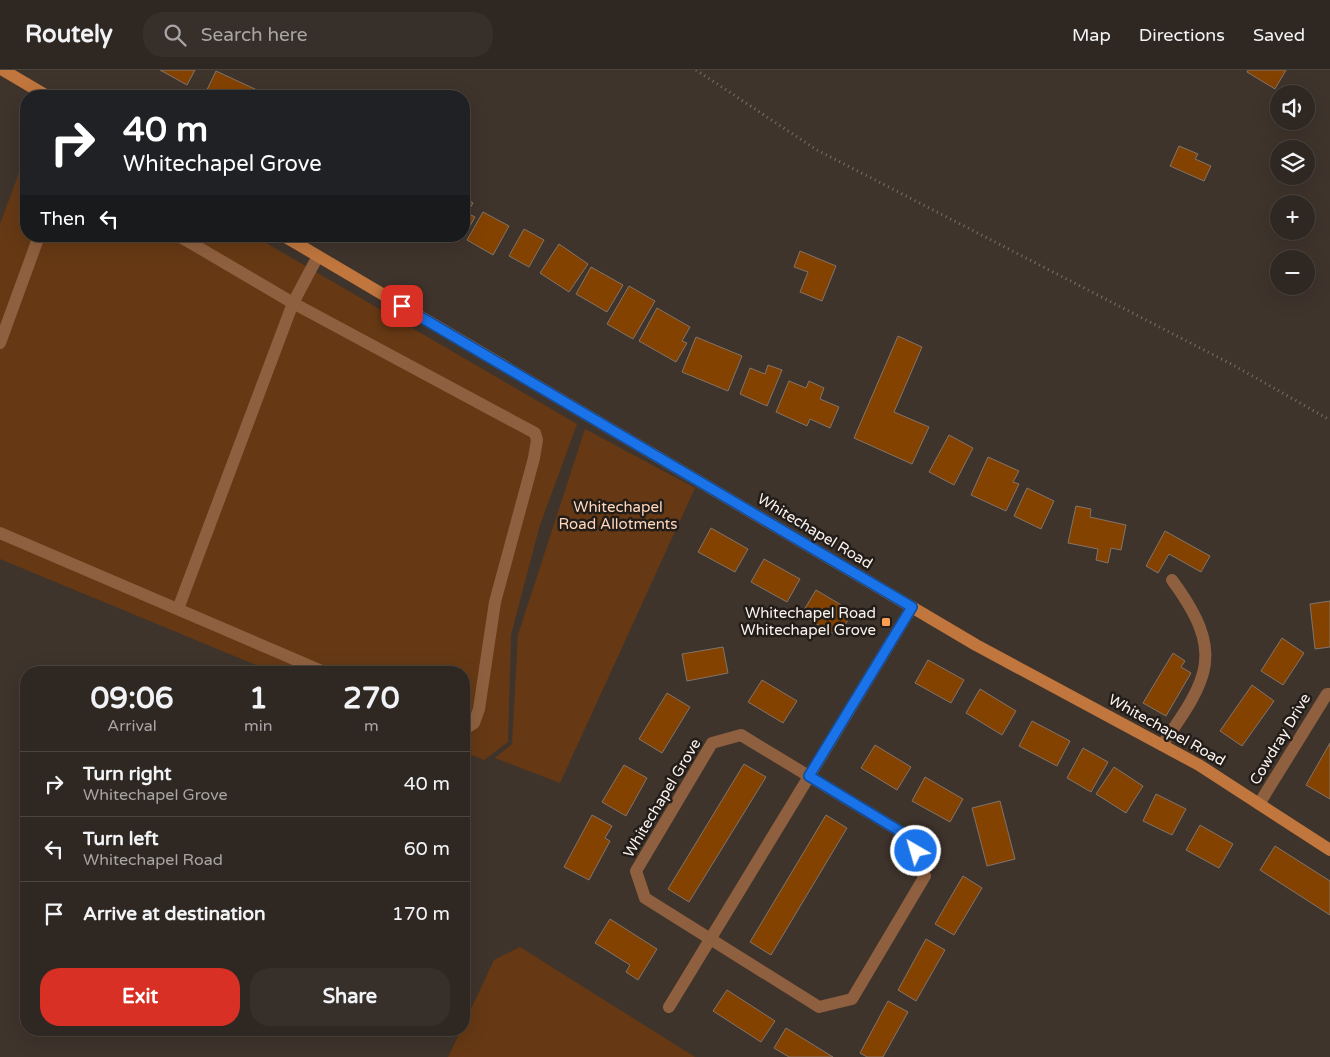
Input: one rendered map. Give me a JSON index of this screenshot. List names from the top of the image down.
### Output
{
  "streets": {
    "main road": ["Whitechapel Road"],
    "street": ["Cowdray Drive", "Whitechapel Grove"]
  },
  "crossings": [
    ["Whitechapel Road", "Cowdray Drive"]
  ],
  "parks": ["Whitechapel Road Allotments"],
  "places": {
    "transit": ["Whitechapel Road Whitechapel Grove"]
  },
  "page": {
    "header": "Routely",
    "search": "Search here",
    "nav": ["Map", "Directions", "Saved"],
    "map_buttons": ["+", "−"],
    "turn": ["40 m", "Whitechapel Grove"],
    "then": "Then",
    "eta": [
      "09:06",
      "Arrival",
      "1",
      "min",
      "270",
      "m"
    ],
    "list": [
      {
        "name": "Turn right",
        "note": "Whitechapel Grove",
        "value": "40 m"
      },
      {
        "name": "Turn left",
        "note": "Whitechapel Road",
        "value": "60 m"
      },
      {
        "name": "Arrive at destination",
        "value": "170 m"
      }
    ],
    "buttons": ["Exit", "Share"]
  }
}
